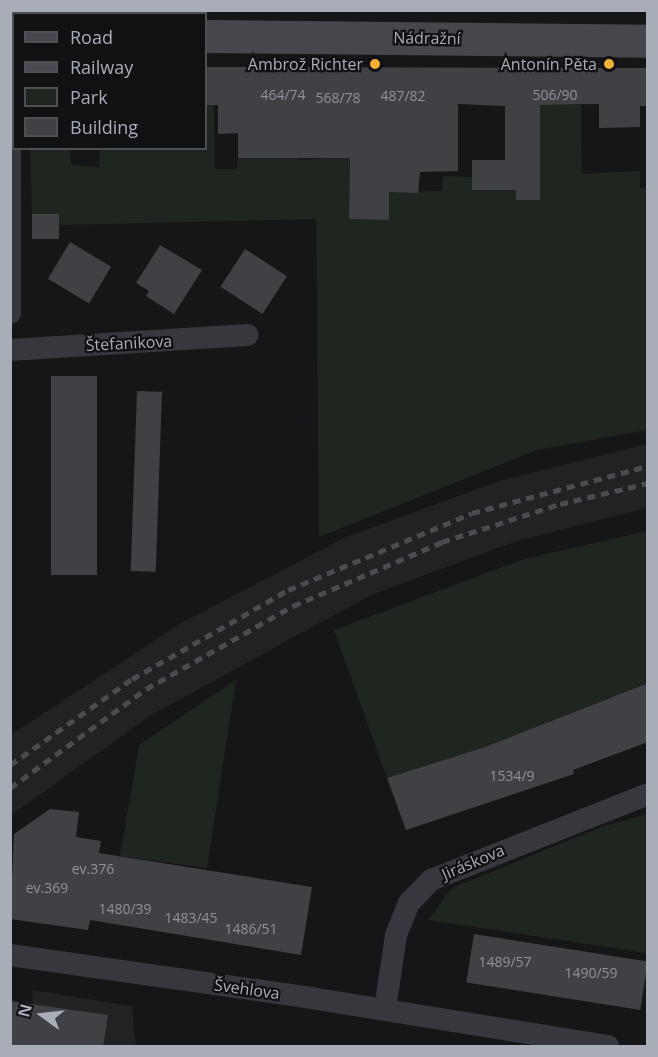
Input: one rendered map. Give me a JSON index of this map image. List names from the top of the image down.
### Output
{
  "streets": {
    "street": [
      "Nádražní",
      "Štefanikova",
      "Jiráskova",
      "Švehlova"
    ]
  },
  "crossings": [
    ["Jiráskova", "Švehlova"]
  ],
  "places": ["Ambrož Richter", "Antonín Pěta"],
  "house_numbers": [
    "464/74",
    "506/90",
    "487/82",
    "568/78",
    "1534/9",
    "ev.376",
    "ev.369",
    "1480/39",
    "1483/45",
    "1486/51",
    "1489/57",
    "1490/59"
  ],
  "legend": [
    "Road",
    "Railway",
    "Park",
    "Building"
  ],
  "north": "left"
}
